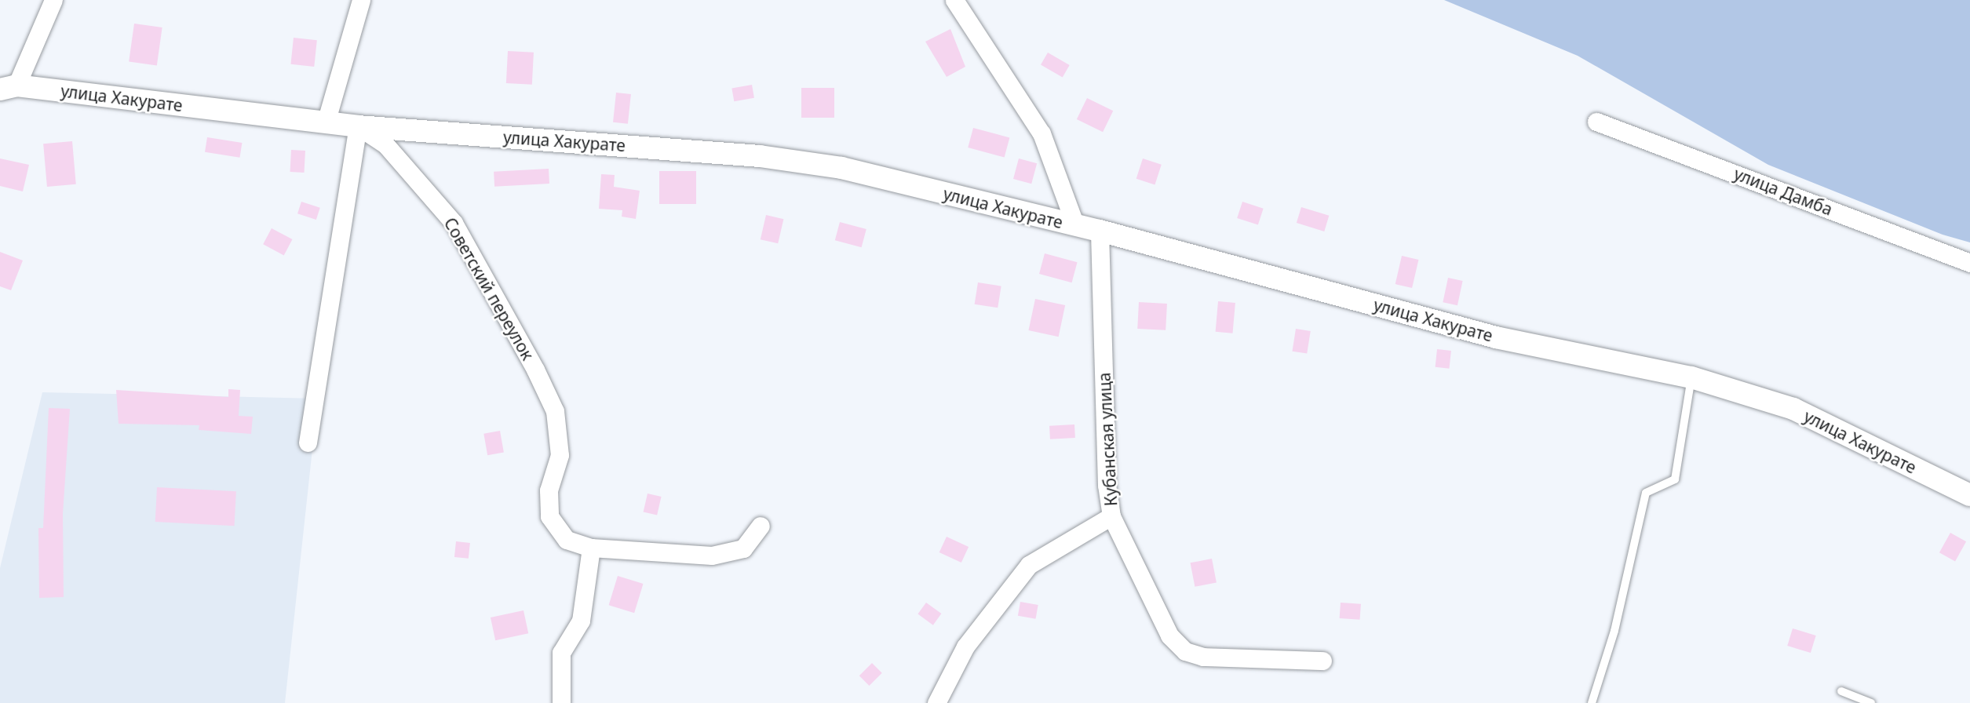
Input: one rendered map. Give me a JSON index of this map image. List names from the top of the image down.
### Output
{
  "streets": {
    "street": [
      "улица Хакурате",
      "улица Дамба",
      "Советский переулок",
      "Кубанская улица"
    ]
  },
  "crossings": [
    ["улица Хакурате", "Советский переулок"],
    ["улица Хакурате", "Кубанская улица"]
  ]
}
